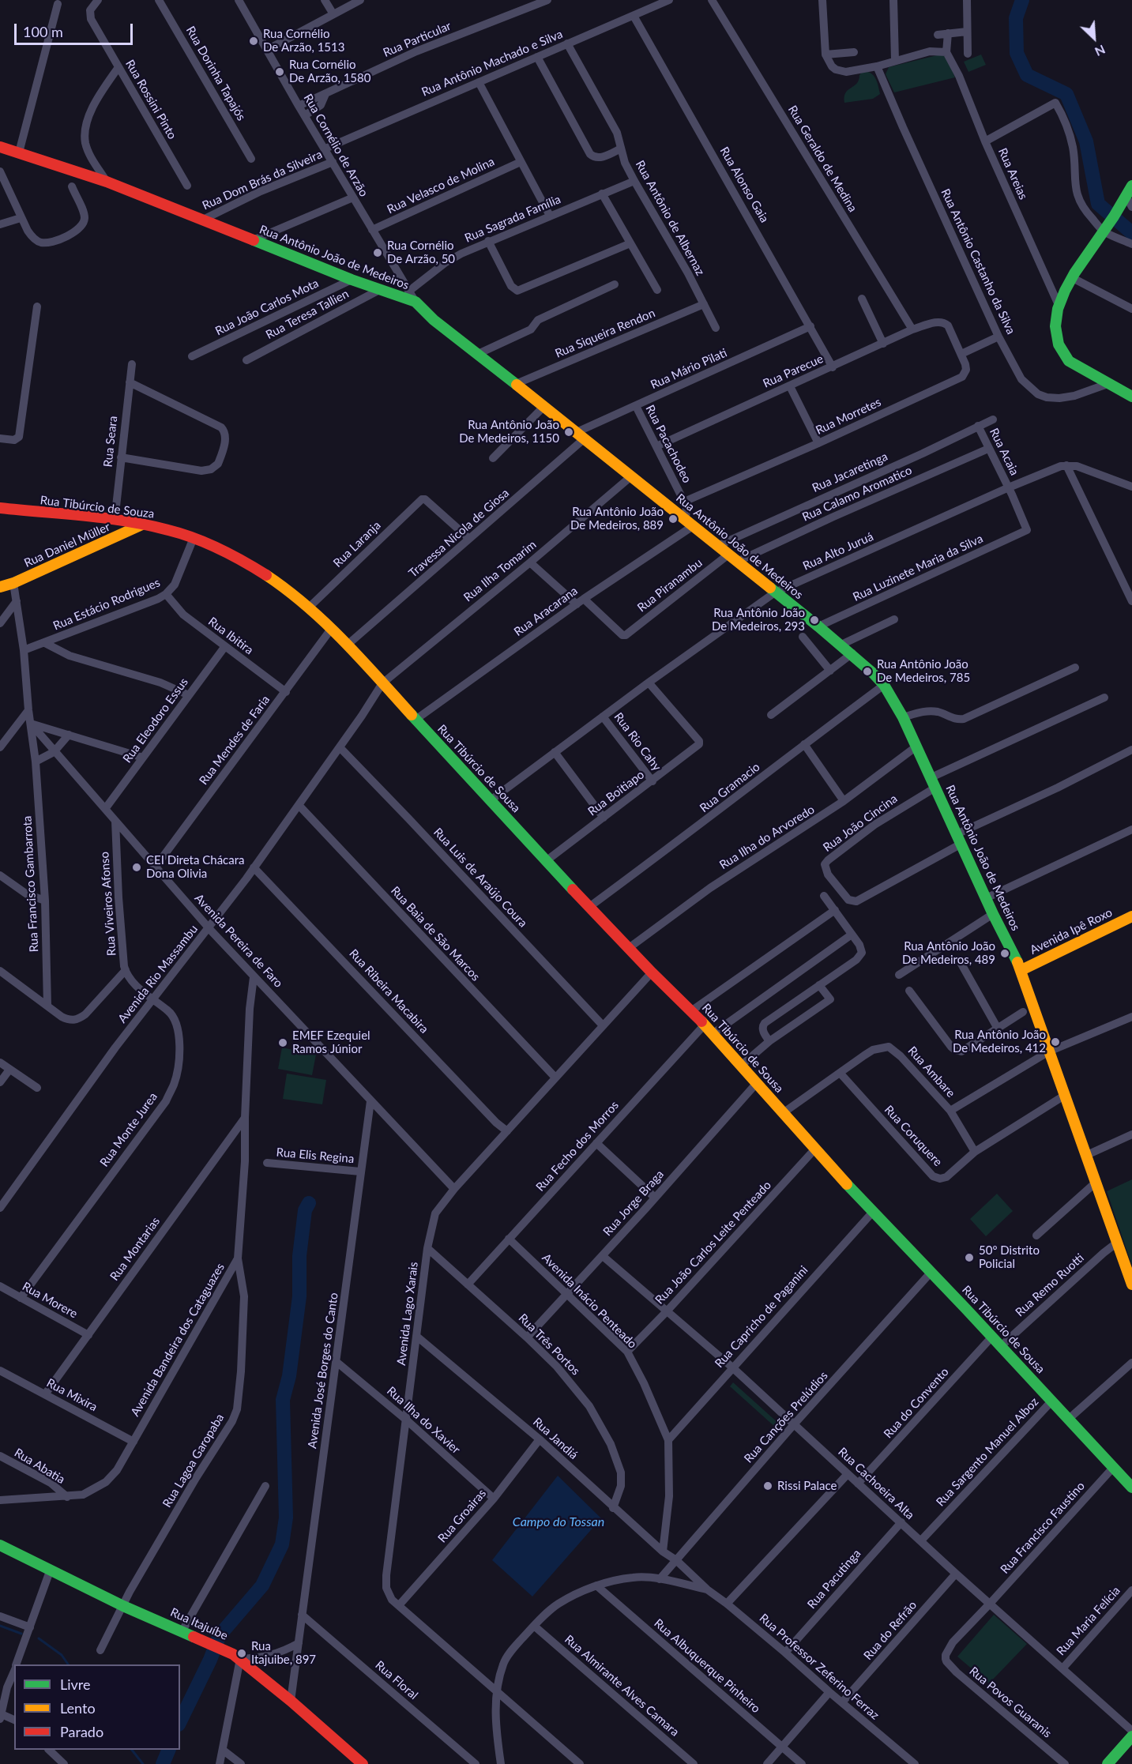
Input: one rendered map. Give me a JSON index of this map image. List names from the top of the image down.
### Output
{
  "streets": {
    "main road": [
      "Rua Antônio João de Medeiros",
      "Rua Tibúrcio de Souza",
      "Rua Daniel Müller",
      "Rua Tibúrcio de Sousa",
      "Avenida Ipê Roxo",
      "Rua Itajuíbe"
    ],
    "street": [
      "Rua Particular",
      "Rua Antônio Machado e Silva",
      "Rua Dorinha Tapajós",
      "Rua Rossini Pinto",
      "Rua Cornélio de Arzão",
      "Rua Geraldo de Medina",
      "Rua Areias",
      "Rua Dom Brás da Silveira",
      "Rua Alonso Gaia",
      "Rua Velasco de Molina",
      "Rua Antônio de Albernaz",
      "Rua Sagrada Família",
      "Rua Antônio Castanho da Silva",
      "Rua João Carlos Mota",
      "Rua Teresa Tallien",
      "Rua Siqueira Rendon",
      "Rua Mário Pilati",
      "Rua Parecue",
      "Rua Morretes",
      "Rua Seara",
      "Rua Pacachodeo",
      "Rua Acaia",
      "Rua Jacaretinga",
      "Rua Calamo Aromatico",
      "Travessa Nicola de Giosa",
      "Rua Laranja",
      "Rua Alto Juruá",
      "Rua Luzinete Maria da Silva",
      "Rua Ilha Tomarim",
      "Rua Piranambu",
      "Rua Estácio Rodrigues",
      "Rua Aracarana",
      "Rua Ibitira",
      "Rua Eleodoro Essus",
      "Rua Mendes de Faria",
      "Rua Rio Cahy",
      "Rua Gramacio",
      "Rua Boitiapo",
      "Rua João Cincina",
      "Rua Ilha do Arvoredo",
      "Rua Luis de Araújo Coura",
      "Rua Francisco Gambarrota",
      "Rua Viveiros Afonso",
      "Rua Baia de São Marcos",
      "Avenida Pereira de Faro",
      "Avenida Rio Massambu",
      "Rua Ribeira Macabira",
      "Rua Ambare",
      "Rua Monte Jurea",
      "Rua Coruquere",
      "Rua Fecho dos Morros",
      "Rua Elis Regina",
      "Rua Jorge Braga",
      "Rua João Carlos Leite Penteado",
      "Rua Montarias",
      "Rua Remo Ruotti",
      "Rua Morere",
      "Avenida Inácio Penteado",
      "Avenida Lago Xarais",
      "Rua Capricho de Paganini",
      "Avenida Bandeira dos Cataguazes",
      "Rua Três Portos",
      "Avenida José Borges do Canto",
      "Rua Mixira",
      "Rua do Convento",
      "Rua Canções Prelúdios",
      "Rua Ilha do Xavier",
      "Rua Jandiá",
      "Rua Sargento Manuel Alboz",
      "Rua Lagoa Garopaba",
      "Rua Abatia",
      "Rua Cachoeira Alta",
      "Rua Groairas",
      "Rua Francisco Faustino",
      "Rua Pacutinga",
      "Rua Maria Felícia",
      "Rua do Refrão",
      "Rua Albuquerque Pinheiro",
      "Rua Professor Zeferino Ferraz",
      "Rua Floral",
      "Rua Almirante Alves Camara",
      "Rua Povos Guaranis"
    ]
  },
  "crossings": [
    ["Rua Particular", "Rua Cornélio de Arzão"],
    ["Rua Antônio Machado e Silva", "Rua Cornélio de Arzão"],
    ["Rua Antônio Machado e Silva", "Rua Alonso Gaia"],
    ["Rua Antônio Machado e Silva", "Rua Antônio de Albernaz"],
    ["Rua Cornélio de Arzão", "Rua Dom Brás da Silveira"],
    ["Rua Cornélio de Arzão", "Rua Velasco de Molina"],
    ["Rua Cornélio de Arzão", "Rua Sagrada Família"],
    ["Rua Cornélio de Arzão", "Rua Antônio João de Medeiros"],
    ["Rua Geraldo de Medina", "Rua Parecue"],
    ["Rua Dom Brás da Silveira", "Rua Antônio João de Medeiros"],
    ["Rua Alonso Gaia", "Rua Mário Pilati"],
    ["Rua Alonso Gaia", "Rua Parecue"],
    ["Rua Antônio de Albernaz", "Rua Sagrada Família"],
    ["Rua Antônio de Albernaz", "Rua Siqueira Rendon"],
    ["Rua Antônio João de Medeiros", "Rua João Carlos Mota"],
    ["Rua Antônio João de Medeiros", "Rua Teresa Tallien"],
    ["Rua Antônio João de Medeiros", "Rua Siqueira Rendon"],
    ["Rua Antônio João de Medeiros", "Rua Mário Pilati"],
    ["Rua Antônio João de Medeiros", "Rua Pacachodeo"],
    ["Rua Antônio João de Medeiros", "Rua Jacaretinga"],
    ["Rua Antônio João de Medeiros", "Rua Calamo Aromatico"],
    ["Rua Antônio João de Medeiros", "Travessa Nicola de Giosa"],
    ["Rua Antônio João de Medeiros", "Rua Alto Juruá"],
    ["Rua Antônio João de Medeiros", "Rua Luzinete Maria da Silva"],
    ["Rua Antônio João de Medeiros", "Rua Ilha Tomarim"],
    ["Rua Antônio João de Medeiros", "Rua Piranambu"],
    ["Rua Antônio João de Medeiros", "Rua Aracarana"],
    ["Rua Antônio João de Medeiros", "Rua Gramacio"],
    ["Rua Antônio João de Medeiros", "Rua João Cincina"],
    ["Rua Antônio João de Medeiros", "Rua Ilha do Arvoredo"],
    ["Rua Antônio João de Medeiros", "Avenida Ipê Roxo"],
    ["Rua Antônio João de Medeiros", "Rua Coruquere"],
    ["Rua Antônio João de Medeiros", "Rua Remo Ruotti"],
    ["Rua Mário Pilati", "Rua Pacachodeo"],
    ["Rua Mário Pilati", "Travessa Nicola de Giosa"],
    ["Rua Parecue", "Rua Morretes"],
    ["Rua Parecue", "Rua Pacachodeo"],
    ["Rua Morretes", "Rua Pacachodeo"],
    ["Rua Seara", "Rua Tibúrcio de Souza"],
    ["Rua Pacachodeo", "Rua Aracarana"],
    ["Rua Acaia", "Rua Jacaretinga"],
    ["Rua Acaia", "Rua Calamo Aromatico"],
    ["Rua Acaia", "Rua Alto Juruá"],
    ["Rua Acaia", "Rua Luzinete Maria da Silva"],
    ["Rua Tibúrcio de Souza", "Rua Laranja"],
    ["Rua Tibúrcio de Souza", "Rua Daniel Müller"],
    ["Rua Tibúrcio de Souza", "Rua Estácio Rodrigues"],
    ["Rua Tibúrcio de Souza", "Rua Mendes de Faria"],
    ["Rua Tibúrcio de Souza", "Rua Tibúrcio de Sousa"],
    ["Travessa Nicola de Giosa", "Rua Laranja"],
    ["Travessa Nicola de Giosa", "Rua Tibúrcio de Sousa"],
    ["Rua Daniel Müller", "Avenida Pereira de Faro"],
    ["Rua Alto Juruá", "Rua Rio Cahy"],
    ["Rua Alto Juruá", "Rua Tibúrcio de Sousa"],
    ["Rua Alto Juruá", "Rua Boitiapo"],
    ["Rua Ilha Tomarim", "Rua Tibúrcio de Sousa"],
    ["Rua Ilha Tomarim", "Avenida Rio Massambu"],
    ["Rua Piranambu", "Rua Aracarana"],
    ["Rua Estácio Rodrigues", "Rua Ibitira"],
    ["Rua Estácio Rodrigues", "Avenida Pereira de Faro"],
    ["Rua Aracarana", "Rua Tibúrcio de Sousa"],
    ["Rua Ibitira", "Rua Eleodoro Essus"],
    ["Rua Ibitira", "Rua Mendes de Faria"],
    ["Rua Eleodoro Essus", "Avenida Pereira de Faro"],
    ["Rua Mendes de Faria", "Rua Tibúrcio de Sousa"],
    ["Rua Mendes de Faria", "Avenida Pereira de Faro"],
    ["Rua Rio Cahy", "Rua Boitiapo"],
    ["Rua Tibúrcio de Sousa", "Rua Gramacio"],
    ["Rua Tibúrcio de Sousa", "Rua Boitiapo"],
    ["Rua Tibúrcio de Sousa", "Rua Ilha do Arvoredo"],
    ["Rua Tibúrcio de Sousa", "Avenida Rio Massambu"],
    ["Rua Tibúrcio de Sousa", "Rua Ambare"],
    ["Rua Tibúrcio de Sousa", "Rua Fecho dos Morros"],
    ["Rua Tibúrcio de Sousa", "Rua Jorge Braga"],
    ["Rua Tibúrcio de Sousa", "Rua João Carlos Leite Penteado"],
    ["Rua Tibúrcio de Sousa", "Rua Remo Ruotti"],
    ["Rua Tibúrcio de Sousa", "Avenida Lago Xarais"],
    ["Rua Tibúrcio de Sousa", "Rua Capricho de Paganini"],
    ["Rua Tibúrcio de Sousa", "Rua do Convento"],
    ["Rua Tibúrcio de Sousa", "Rua Canções Prelúdios"],
    ["Rua Tibúrcio de Sousa", "Rua Sargento Manuel Alboz"],
    ["Rua Tibúrcio de Sousa", "Rua Francisco Faustino"],
    ["Rua Luis de Araújo Coura", "Avenida Rio Massambu"],
    ["Rua Luis de Araújo Coura", "Avenida Lago Xarais"],
    ["Rua Francisco Gambarrota", "Rua Viveiros Afonso"],
    ["Rua Francisco Gambarrota", "Avenida Pereira de Faro"],
    ["Rua Viveiros Afonso", "Avenida Pereira de Faro"],
    ["Rua Viveiros Afonso", "Rua Monte Jurea"],
    ["Rua Baia de São Marcos", "Avenida Rio Massambu"],
    ["Rua Baia de São Marcos", "Avenida Lago Xarais"],
    ["Avenida Pereira de Faro", "Avenida Rio Massambu"],
    ["Avenida Pereira de Faro", "Avenida Lago Xarais"],
    ["Avenida Pereira de Faro", "Avenida Bandeira dos Cataguazes"],
    ["Avenida Pereira de Faro", "Avenida José Borges do Canto"],
    ["Avenida Rio Massambu", "Rua Ribeira Macabira"],
    ["Avenida Rio Massambu", "Rua Monte Jurea"],
    ["Rua Ribeira Macabira", "Avenida Lago Xarais"],
    ["Rua Ambare", "Rua Coruquere"],
    ["Rua Monte Jurea", "Rua Morere"],
    ["Rua Fecho dos Morros", "Avenida Inácio Penteado"],
    ["Rua Fecho dos Morros", "Rua Três Portos"],
    ["Rua Elis Regina", "Avenida José Borges do Canto"],
    ["Rua Jorge Braga", "Avenida Inácio Penteado"],
    ["Rua Jorge Braga", "Rua Três Portos"],
    ["Rua Jorge Braga", "Rua Cachoeira Alta"],
    ["Rua João Carlos Leite Penteado", "Avenida Inácio Penteado"],
    ["Rua João Carlos Leite Penteado", "Rua Cachoeira Alta"],
    ["Rua Montarias", "Rua Morere"],
    ["Rua Montarias", "Avenida Bandeira dos Cataguazes"],
    ["Rua Montarias", "Rua Mixira"],
    ["Avenida Inácio Penteado", "Rua Capricho de Paganini"],
    ["Avenida Inácio Penteado", "Rua Jandiá"],
    ["Avenida Lago Xarais", "Rua Três Portos"],
    ["Avenida Lago Xarais", "Rua Ilha do Xavier"],
    ["Avenida Lago Xarais", "Rua Jandiá"],
    ["Avenida Lago Xarais", "Rua Groairas"],
    ["Avenida Lago Xarais", "Rua Professor Zeferino Ferraz"],
    ["Rua Capricho de Paganini", "Rua Cachoeira Alta"],
    ["Avenida Bandeira dos Cataguazes", "Rua Mixira"],
    ["Avenida Bandeira dos Cataguazes", "Rua Lagoa Garopaba"],
    ["Avenida Bandeira dos Cataguazes", "Rua Abatia"],
    ["Rua Três Portos", "Rua Jandiá"],
    ["Avenida José Borges do Canto", "Rua Ilha do Xavier"],
    ["Avenida José Borges do Canto", "Rua Itajuíbe"],
    ["Avenida José Borges do Canto", "Rua Floral"],
    ["Rua do Convento", "Rua Cachoeira Alta"],
    ["Rua Canções Prelúdios", "Rua Jandiá"],
    ["Rua Canções Prelúdios", "Rua Cachoeira Alta"],
    ["Rua Canções Prelúdios", "Rua Professor Zeferino Ferraz"],
    ["Rua Ilha do Xavier", "Rua Groairas"],
    ["Rua Jandiá", "Rua Groairas"],
    ["Rua Jandiá", "Rua Professor Zeferino Ferraz"],
    ["Rua Sargento Manuel Alboz", "Rua Cachoeira Alta"],
    ["Rua Lagoa Garopaba", "Rua Itajuíbe"],
    ["Rua Cachoeira Alta", "Rua Francisco Faustino"],
    ["Rua Cachoeira Alta", "Rua Pacutinga"],
    ["Rua Cachoeira Alta", "Rua Maria Felícia"],
    ["Rua Cachoeira Alta", "Rua do Refrão"],
    ["Rua Francisco Faustino", "Rua Povos Guaranis"],
    ["Rua Pacutinga", "Rua Professor Zeferino Ferraz"],
    ["Rua do Refrão", "Rua Professor Zeferino Ferraz"],
    ["Rua Albuquerque Pinheiro", "Rua Professor Zeferino Ferraz"],
    ["Rua Professor Zeferino Ferraz", "Rua Almirante Alves Camara"]
  ],
  "water": ["Campo do Tossan"],
  "places": [
    "Rua Cornélio De Arzão, 1513",
    "Rua Cornélio De Arzão, 1580",
    "Rua Cornélio De Arzão, 50",
    "Rua Antônio João De Medeiros, 1150",
    "Rua Antônio João De Medeiros, 889",
    "Rua Antônio João De Medeiros, 293",
    "Rua Antônio João De Medeiros, 785",
    "CEI Direta Chácara Dona Olivia",
    "Rua Antônio João De Medeiros, 489",
    "Rua Antônio João De Medeiros, 412",
    "EMEF Ezequiel Ramos Júnior",
    "50º Distrito Policial",
    "Rissi Palace",
    "Rua Itajuibe, 897"
  ],
  "legend": ["Livre", "Lento", "Parado"],
  "scale_bar": "100 m",
  "north": "bottom right"
}
